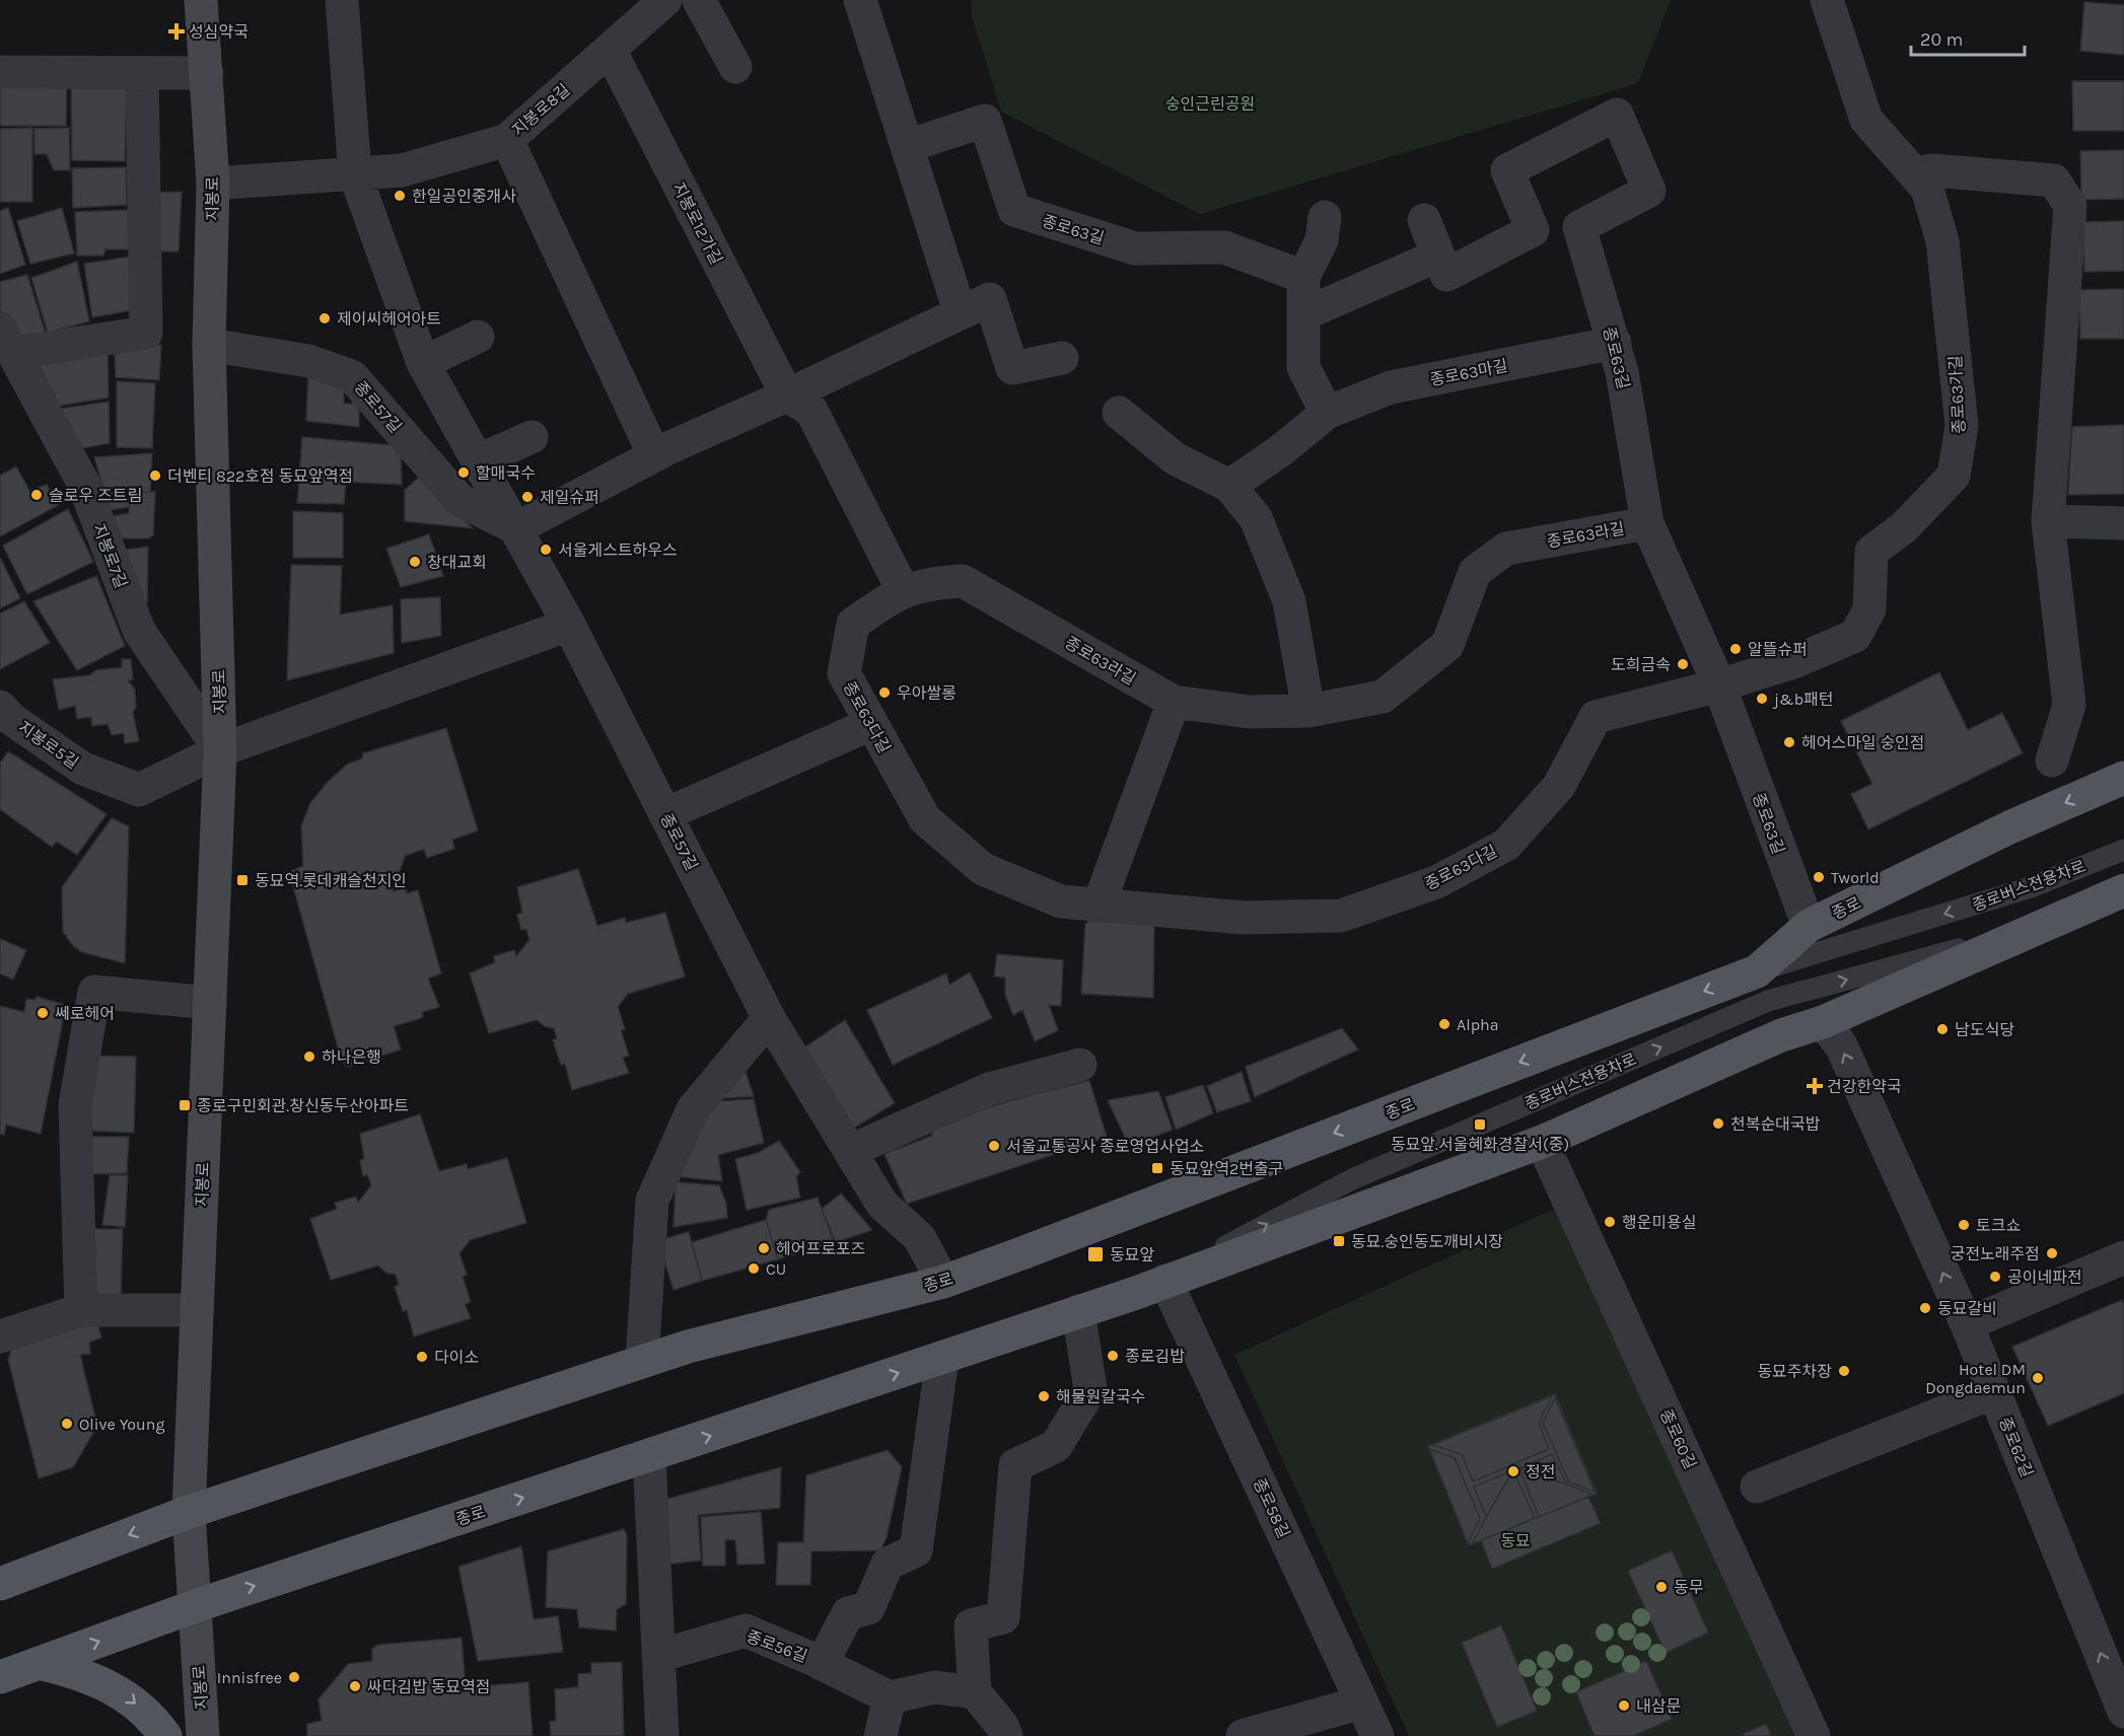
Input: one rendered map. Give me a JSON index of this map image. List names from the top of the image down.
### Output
{
  "streets": {
    "main road": ["지봉로", "종로"],
    "street": [
      "지봉로8길",
      "지봉로12가길",
      "종로63길",
      "종로63마길",
      "종로63가길",
      "종로57길",
      "종로63라길",
      "지봉로7길",
      "종로63다길",
      "지봉로5길",
      "종로60길",
      "종로62길",
      "종로58길",
      "종로56길"
    ],
    "lane": ["종로버스전용차로"]
  },
  "crossings": [
    ["지봉로8길", "지봉로"],
    ["지봉로8길", "지봉로12가길"],
    ["지봉로8길", "종로57길"],
    ["지봉로", "종로57길"],
    ["지봉로", "지봉로7길"],
    ["지봉로", "지봉로5길"],
    ["지봉로", "종로"],
    ["종로63길", "종로63마길"],
    ["종로63길", "종로63가길"],
    ["종로63길", "종로63라길"],
    ["종로63길", "종로63다길"],
    ["종로63길", "종로"],
    ["종로63가길", "종로63다길"],
    ["종로57길", "지봉로5길"],
    ["종로57길", "종로"],
    ["종로63라길", "종로63다길"],
    ["지봉로7길", "지봉로5길"],
    ["종로버스전용차로", "종로"],
    ["종로", "종로60길"],
    ["종로", "종로62길"],
    ["종로", "종로58길"]
  ],
  "one_way": ["종로62길"],
  "parks": ["숭인근린공원", "동묘"],
  "places": {
    "health": ["성심약국", "건강한약국"],
    "other": [
      "한일공인중개사",
      "제이씨헤어아트",
      "할매국수",
      "더벤티 822호점 동묘앞역점",
      "슬로우 즈트림",
      "제일슈퍼",
      "서울게스트하우스",
      "창대교회",
      "알뜰슈퍼",
      "도희금속",
      "우아쌀롱",
      "j&b패턴",
      "헤어스마일 숭인점",
      "Tworld",
      "쎄로헤어",
      "Alpha",
      "남도식당",
      "하나은행",
      "천복순대국밥",
      "서울교통공사 종로영업사업소",
      "행운미용실",
      "토크쇼",
      "헤어프로포즈",
      "궁전노래주점",
      "CU",
      "공이네파전",
      "동묘갈비",
      "종로김밥",
      "다이소",
      "동묘주차장",
      "Hotel DM Dongdaemun",
      "해물원칼국수",
      "Olive Young",
      "정전",
      "동무",
      "Innisfree",
      "싸다김밥 동묘역점",
      "내삼문"
    ],
    "transit": [
      "동묘역.롯데캐슬천지인",
      "종로구민회관.창신동두산아파트",
      "동묘앞.서울혜화경찰서(중)",
      "동묘앞역2번출구",
      "동묘.숭인동도깨비시장",
      "동묘앞"
    ]
  },
  "scale_bar": "20 m"
}
